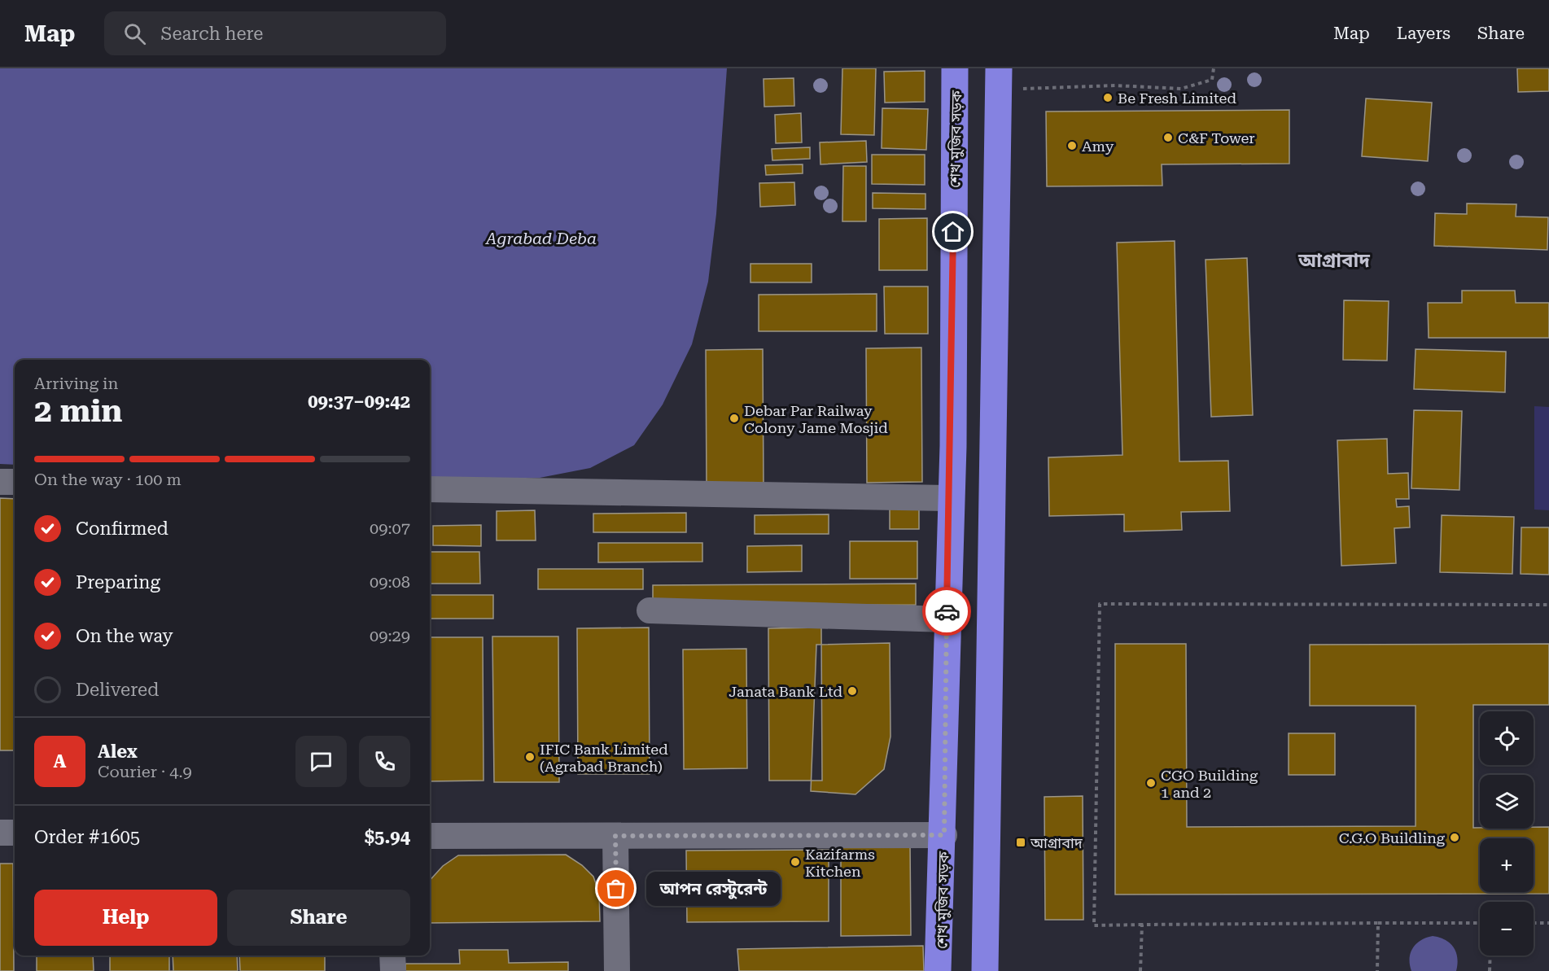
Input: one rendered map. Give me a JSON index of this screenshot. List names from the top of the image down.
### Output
{
  "streets": {
    "highway": ["শেখ মুজিব সড়ক"]
  },
  "districts": ["আগ্রাবাদ"],
  "water": ["Agrabad Deba"],
  "places": {
    "other": [
      "Be Fresh Limited",
      "C&F Tower",
      "Amy",
      "Debar Par Railway Colony Jame Mosjid",
      "Janata Bank Ltd",
      "IFIC Bank Limited (Agrabad Branch)",
      "CGO Building 1 and 2",
      "C.G.O Buildling",
      "Kazifarms Kitchen",
      "আপন রেস্টুরেন্ট"
    ],
    "transit": ["আগ্রাবাদ"]
  },
  "page": {
    "header": "Map",
    "search": "Search here",
    "nav": ["Map", "Layers", "Share"],
    "heading": ["2 min", "Arriving in", "09:37–09:42"],
    "panel": [
      "Alex",
      "Courier · 4.9",
      "Order #1605",
      "$5.94"
    ],
    "bar": "On the way · 100 m",
    "list": [
      ["Confirmed", "09:07"],
      ["Preparing", "09:08"],
      ["On the way", "09:29"],
      "Delivered"
    ],
    "map_buttons": ["+", "−"],
    "round": "A",
    "bubble": "আপন রেস্টুরেন্ট",
    "buttons": ["Help", "Share"]
  }
}
